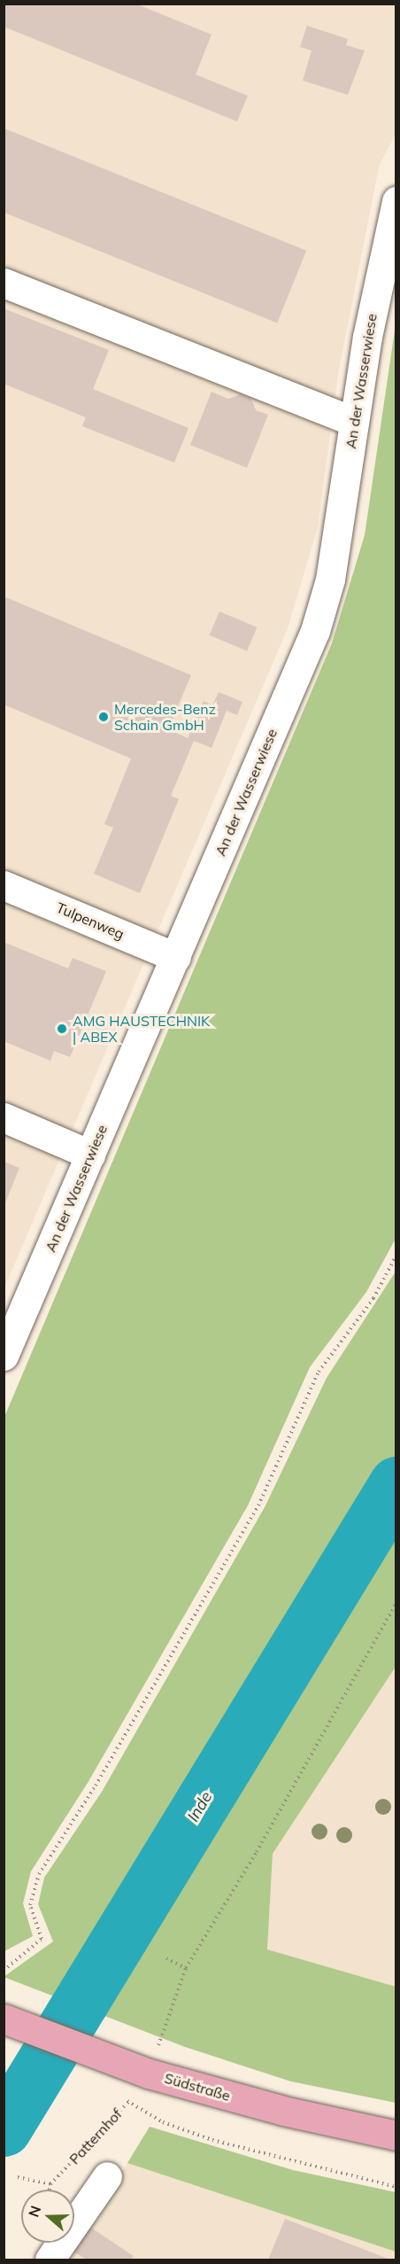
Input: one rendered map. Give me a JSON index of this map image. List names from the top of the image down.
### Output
{
  "streets": {
    "main road": ["Südstraße"],
    "street": ["An der Wasserwiese", "Tulpenweg"],
    "path": ["Patternhof"]
  },
  "crossings": [
    ["An der Wasserwiese", "Tulpenweg"],
    ["Südstraße", "Patternhof"]
  ],
  "water": ["Inde"],
  "places": ["Mercedes-Benz Schain GmbH", "AMG HAUSTECHNIK | ABEX"],
  "north": "left"
}
